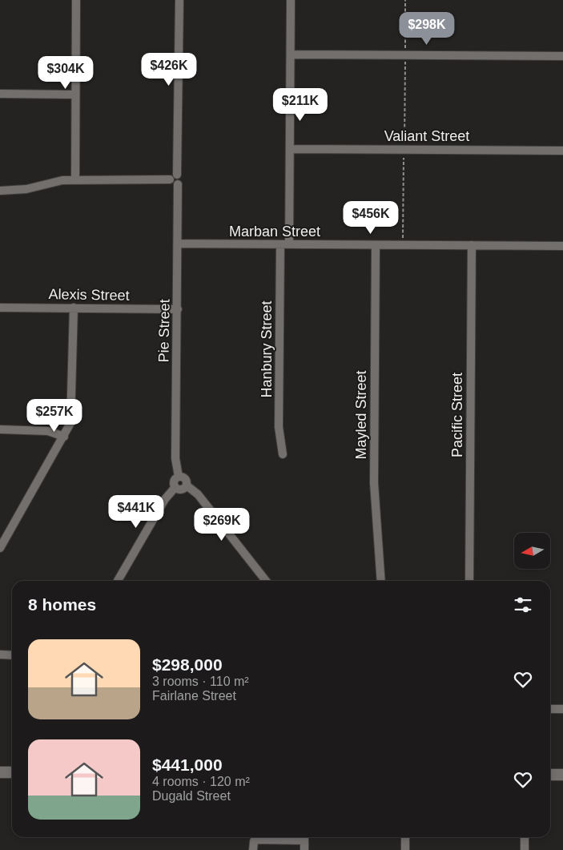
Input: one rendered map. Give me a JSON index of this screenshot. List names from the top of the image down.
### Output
{
  "streets": {
    "street": [
      "Valiant Street",
      "Marban Street",
      "Alexis Street",
      "Pie Street",
      "Hanbury Street",
      "Mayled Street",
      "Pacific Street"
    ]
  },
  "crossings": [
    ["Marban Street", "Pie Street"],
    ["Marban Street", "Hanbury Street"],
    ["Marban Street", "Mayled Street"],
    ["Marban Street", "Pacific Street"],
    ["Alexis Street", "Pie Street"]
  ],
  "north": "left",
  "page": {
    "price": [
      "$298K",
      "$426K",
      "$304K",
      "$211K",
      "$456K",
      "$257K",
      "$441K",
      "$269K"
    ],
    "heading": "8 homes",
    "list": [
      {
        "name": "$298,000",
        "note": "3 rooms · 110 m² · Fairlane Street"
      },
      {
        "name": "$441,000",
        "note": "4 rooms · 120 m² · Dugald Street"
      }
    ]
  }
}
